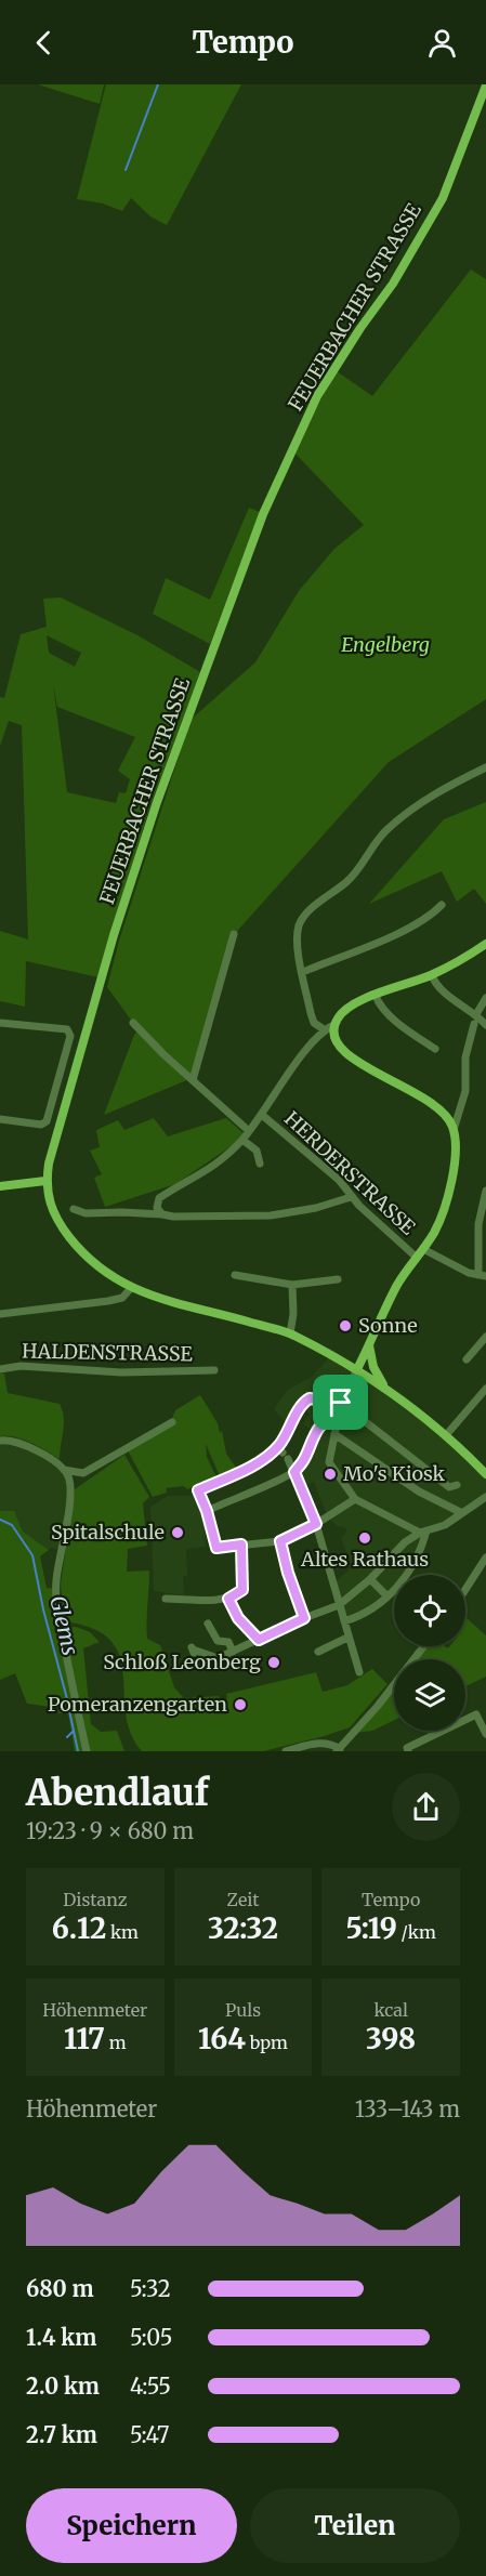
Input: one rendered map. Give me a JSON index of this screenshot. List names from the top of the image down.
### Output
{
  "streets": {
    "main road": ["FEUERBACHER STRASSE"],
    "street": ["HERDERSTRASSE", "HALDENSTRASSE"]
  },
  "water": ["Glems"],
  "parks": ["Engelberg"],
  "places": [
    "Sonne",
    "Mo's Kiosk",
    "Spitalschule",
    "Altes Rathaus",
    "Schloß Leonberg",
    "Pomeranzengarten"
  ],
  "page": {
    "header": "Tempo",
    "heading": ["Abendlauf", "19:23 · 9 × 680 m"],
    "stats": [
      ["Distanz", "6.12 km"],
      ["Zeit", "32:32"],
      ["Tempo", "5:19 /km"],
      ["Höhenmeter", "117 m"],
      ["Puls", "164 bpm"],
      ["kcal", "398"]
    ],
    "chart": ["Höhenmeter", "133–143 m"],
    "list": [
      {
        "name": "680 m",
        "note": "5:32"
      },
      {
        "name": "1.4 km",
        "note": "5:05"
      },
      {
        "name": "2.0 km",
        "note": "4:55"
      },
      {
        "name": "2.7 km",
        "note": "5:47"
      }
    ],
    "buttons": ["Speichern", "Teilen"]
  }
}
